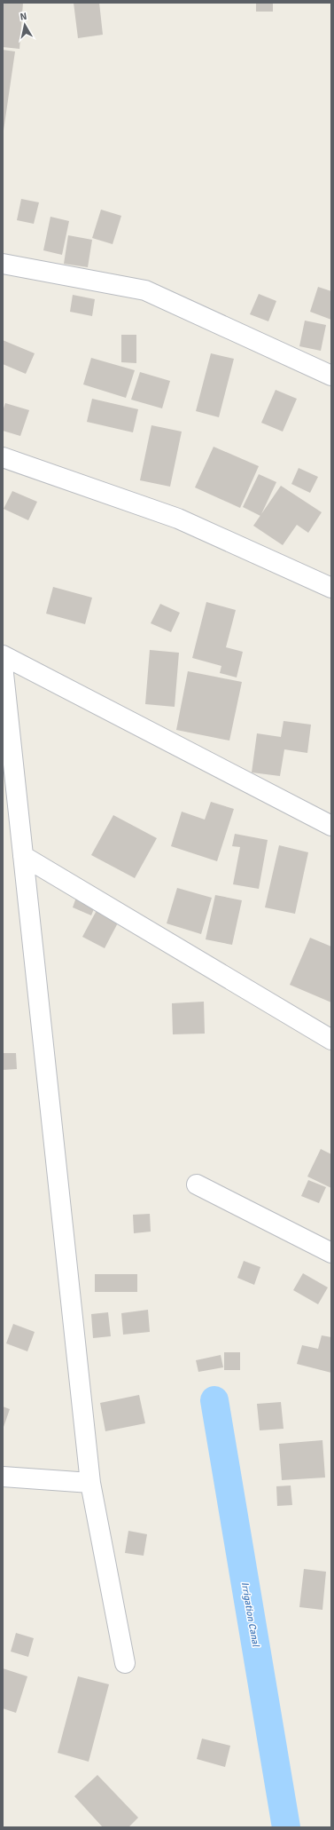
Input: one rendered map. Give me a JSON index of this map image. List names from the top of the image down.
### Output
{
  "water": ["Irrigation Canal"],
  "north": "top"
}
